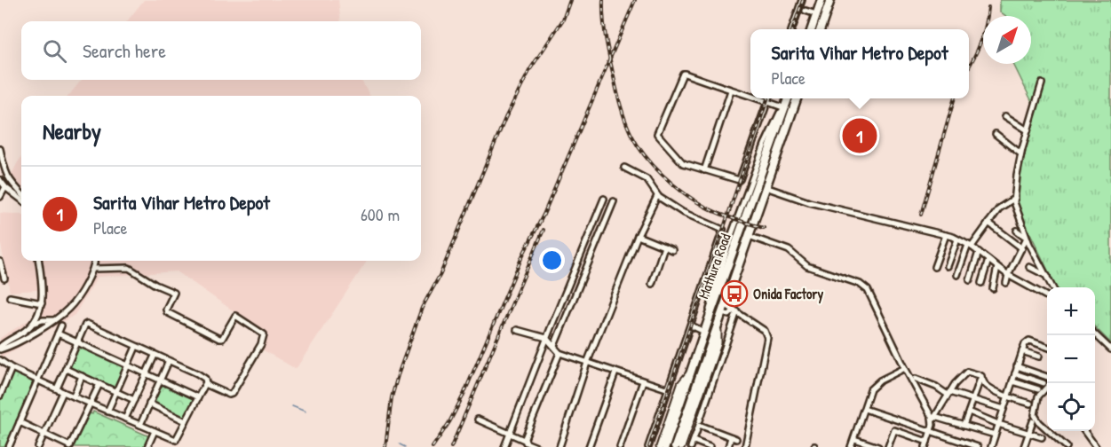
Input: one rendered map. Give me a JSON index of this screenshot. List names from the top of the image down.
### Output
{
  "streets": {
    "highway": ["Mathura Road"]
  },
  "places": {
    "bus stop": ["Onida Factory"]
  },
  "north": "top right",
  "page": {
    "search": "Search here",
    "popup": ["Sarita Vihar Metro Depot", "Place"],
    "heading": "Nearby",
    "pins": "1",
    "list": [
      {
        "mark": "1",
        "name": "Sarita Vihar Metro Depot",
        "note": "Place",
        "value": "600 m"
      }
    ],
    "map_buttons": ["+", "−"]
  }
}
